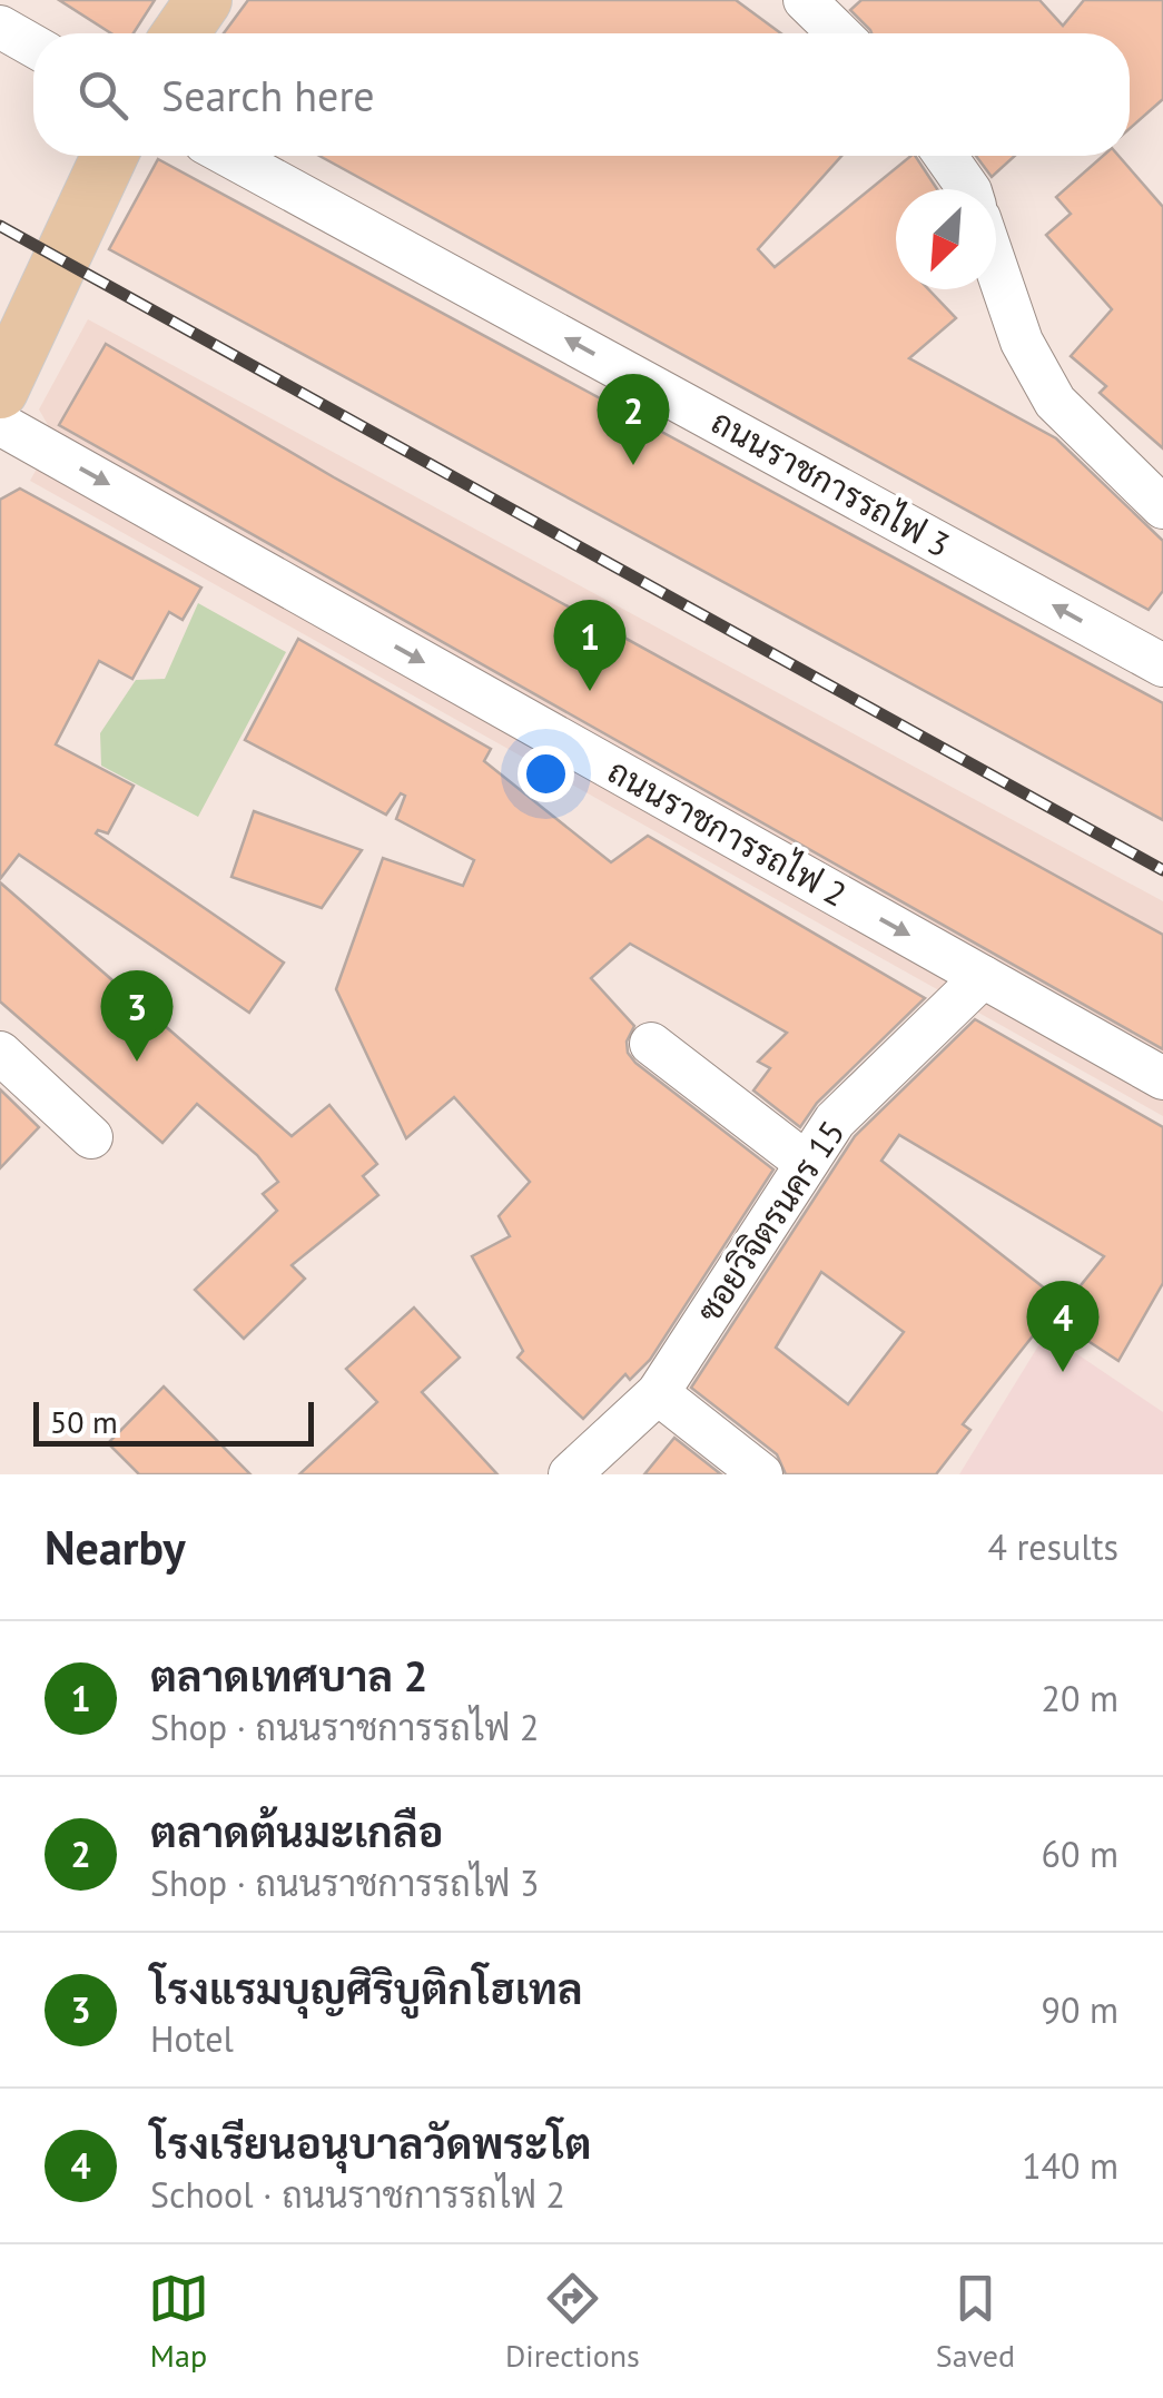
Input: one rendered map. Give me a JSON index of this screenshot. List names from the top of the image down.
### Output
{
  "streets": {
    "street": ["ถนนราชการรถไฟ 3", "ถนนราชการรถไฟ 2", "ซอยวิจิตรนคร 15"]
  },
  "crossings": [
    ["ถนนราชการรถไฟ 2", "ซอยวิจิตรนคร 15"]
  ],
  "one_way": ["ถนนราชการรถไฟ 3", "ถนนราชการรถไฟ 2"],
  "scale_bar": "50 m",
  "north": "bottom left",
  "page": {
    "search": "Search here",
    "pins": [
      "2",
      "1",
      "3",
      "4"
    ],
    "scale": "50 m",
    "heading": ["Nearby", "4 results"],
    "list": [
      {
        "mark": "1",
        "name": "ตลาดเทศบาล 2",
        "note": "Shop · ถนนราชการรถไฟ 2",
        "value": "20 m"
      },
      {
        "mark": "2",
        "name": "ตลาดต้นมะเกลือ",
        "note": "Shop · ถนนราชการรถไฟ 3",
        "value": "60 m"
      },
      {
        "mark": "3",
        "name": "โรงแรมบุญศิริบูติกโฮเทล",
        "note": "Hotel",
        "value": "90 m"
      },
      {
        "mark": "4",
        "name": "โรงเรียนอนุบาลวัดพระโต",
        "note": "School · ถนนราชการรถไฟ 2",
        "value": "140 m"
      }
    ],
    "nav": ["Map", "Directions", "Saved"]
  }
}
